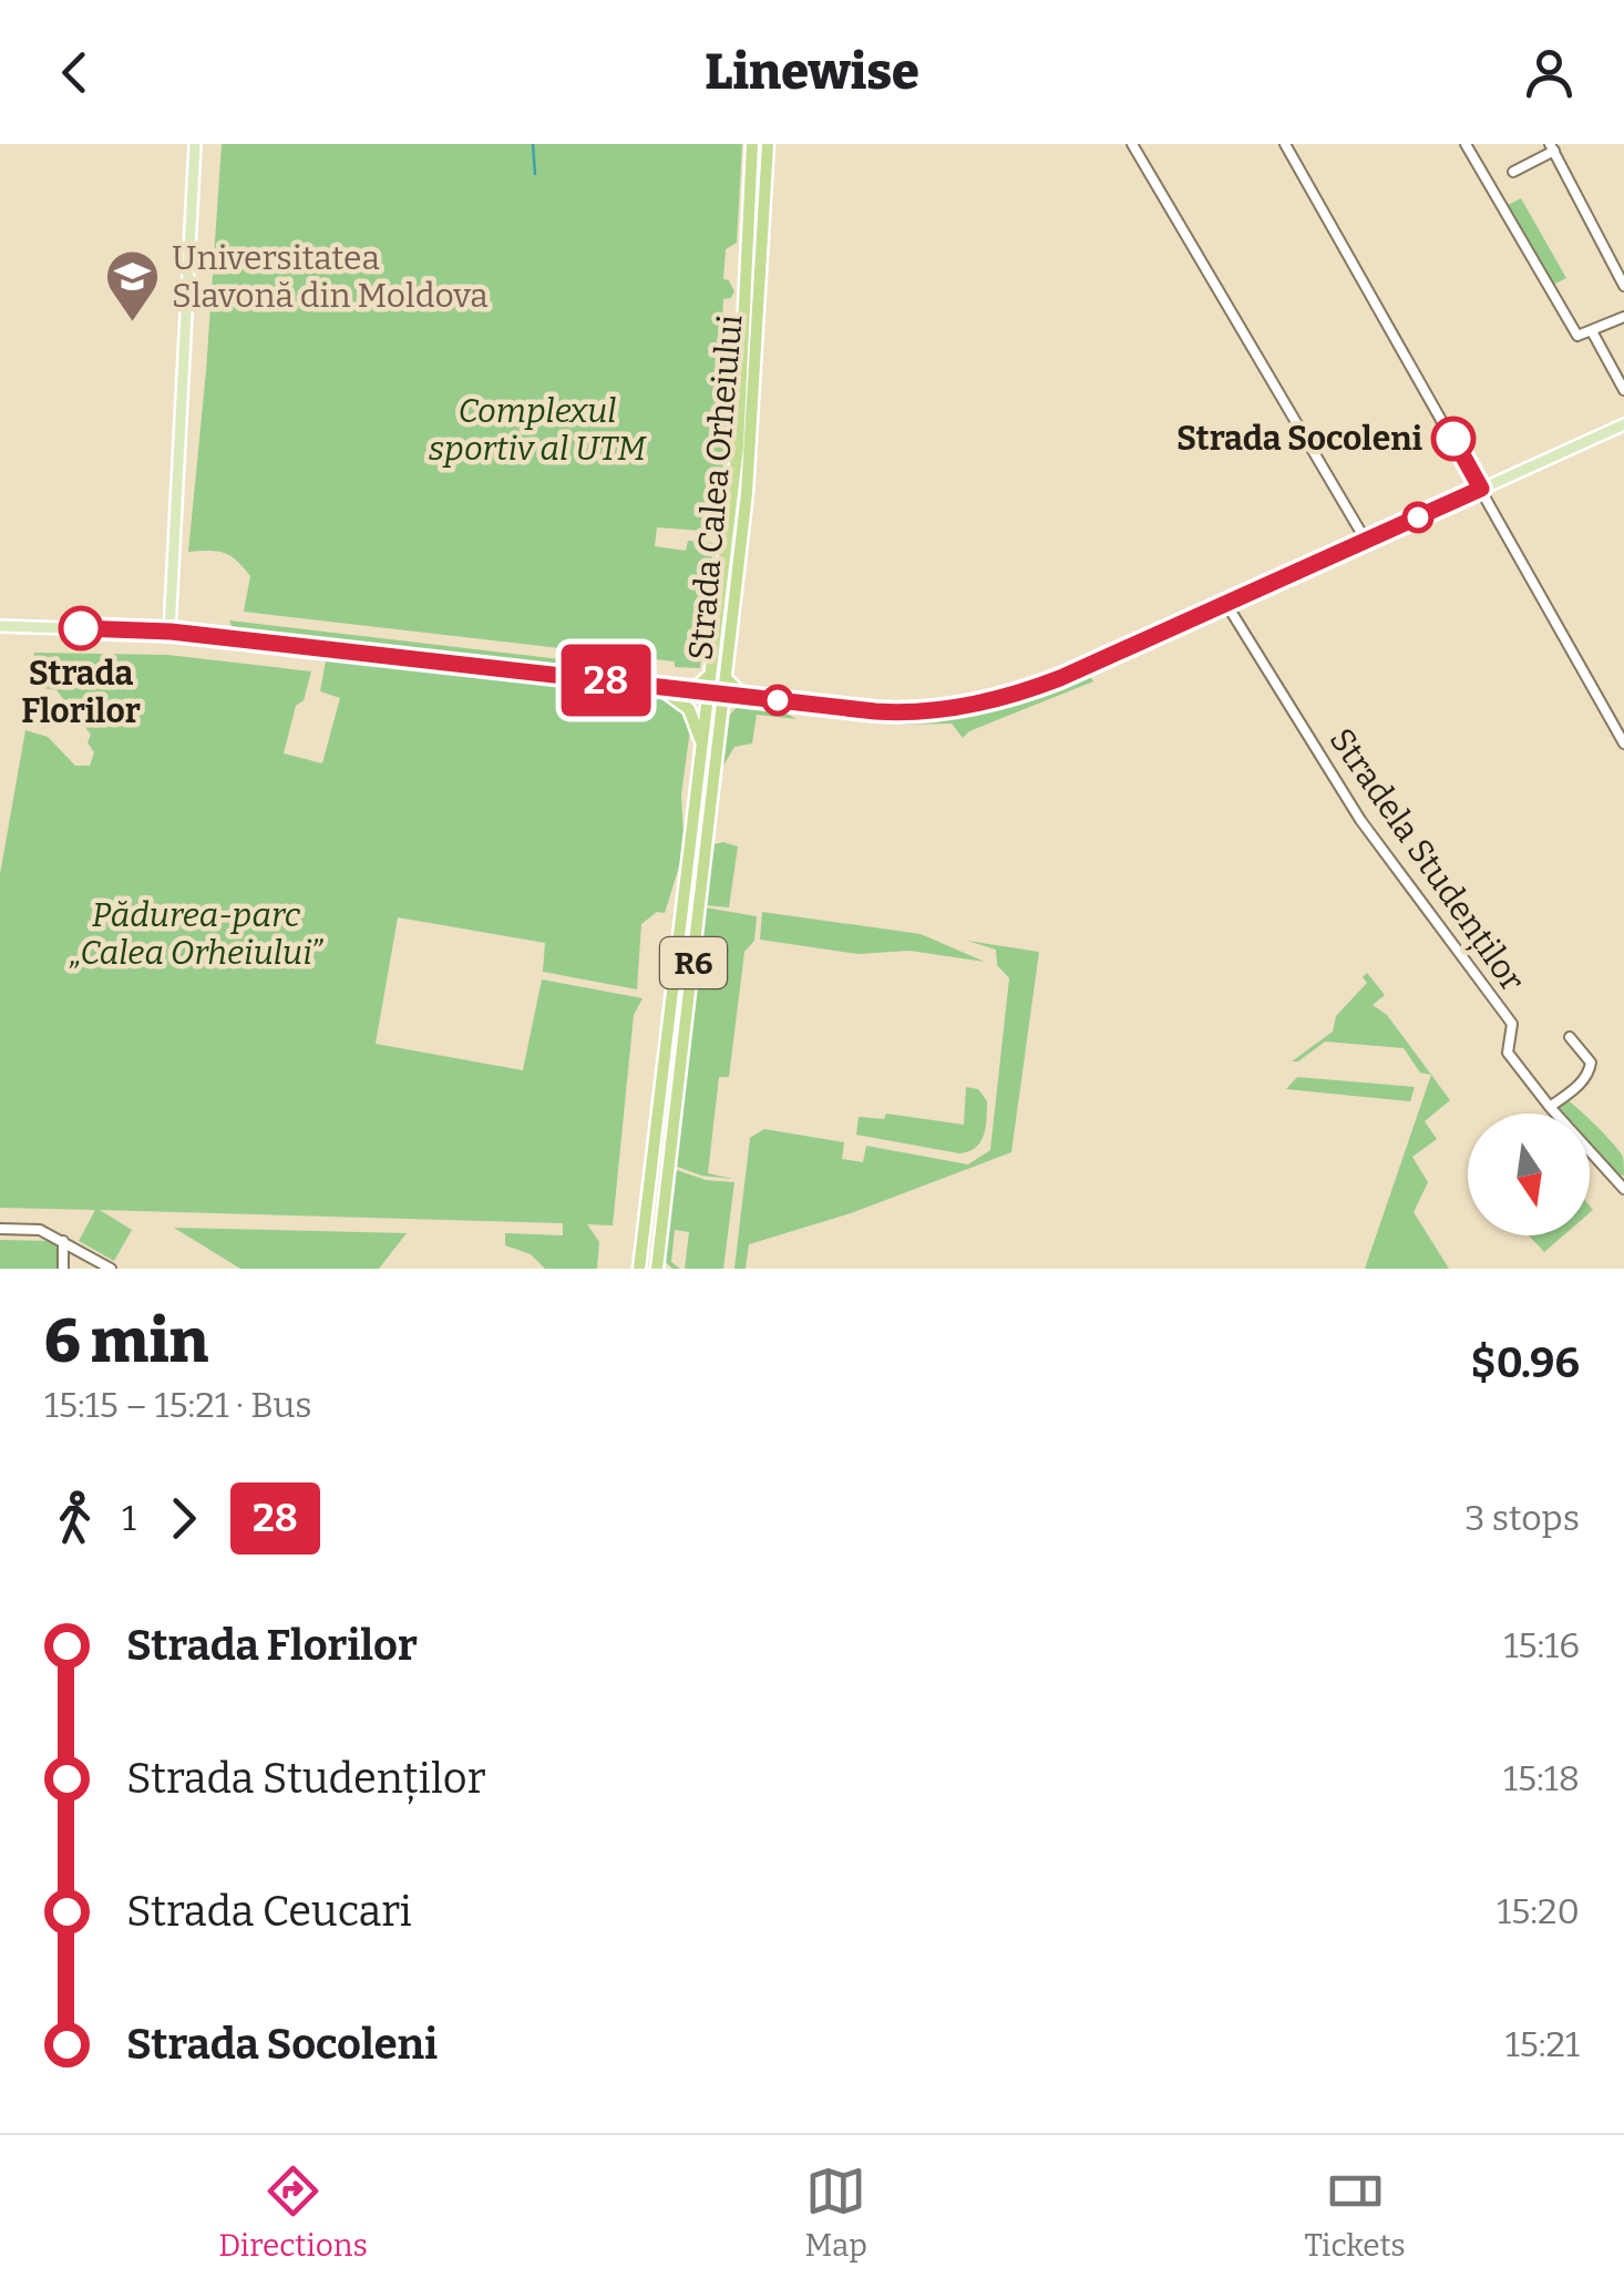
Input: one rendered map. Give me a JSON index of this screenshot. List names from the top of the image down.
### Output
{
  "streets": {
    "highway": ["Strada Calea Orheiului", "R6"],
    "street": ["Stradela Studenților"]
  },
  "parks": ["Complexul sportiv al UTM", "Pădurea-parc „Calea Orheiului”"],
  "places": {
    "school or university": ["Universitatea Slavonă din Moldova"],
    "other": ["Strada Socoleni", "Strada Florilor"]
  },
  "lines": ["bus line 28"],
  "north": "bottom",
  "page": {
    "header": "Linewise",
    "on_map": "28",
    "heading": ["6 min", "15:15 – 15:21 · Bus", "$0.96"],
    "legs": ["1", "28", "3 stops"],
    "list": [
      {
        "name": "Strada Florilor",
        "value": "15:16"
      },
      {
        "name": "Strada Studenților",
        "value": "15:18"
      },
      {
        "name": "Strada Ceucari",
        "value": "15:20"
      },
      {
        "name": "Strada Socoleni",
        "value": "15:21"
      }
    ],
    "tabs": ["Directions", "Map", "Tickets"]
  }
}
